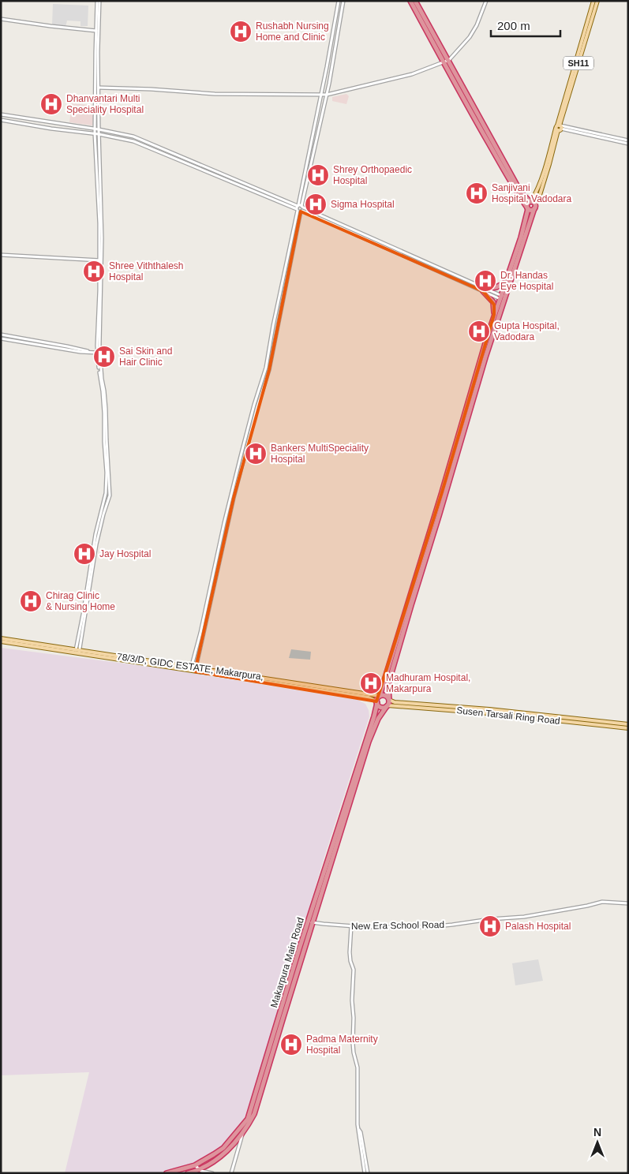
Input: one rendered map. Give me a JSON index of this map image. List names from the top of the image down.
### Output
{
  "streets": {
    "highway": ["Makarpura Main Road"],
    "main road": ["SH11", "78/3/D, GIDC ESTATE, Makarpura,", "Susen Tarsali Ring Road"],
    "street": ["New Era School Road"]
  },
  "crossings": [
    ["78/3/D, GIDC ESTATE, Makarpura,", "Susen Tarsali Ring Road"],
    ["New Era School Road", "Makarpura Main Road"]
  ],
  "places": {
    "hospital": [
      "Rushabh Nursing Home and Clinic",
      "Dhanvantari Multi Speciality Hospital",
      "Shrey Orthopaedic Hospital",
      "Sanjivani Hospital, Vadodara",
      "Sigma Hospital",
      "Shree Viththalesh Hospital",
      "Dr. Handas Eye Hospital",
      "Gupta Hospital, Vadodara",
      "Sai Skin and Hair Clinic",
      "Bankers MultiSpeciality Hospital",
      "Jay Hospital",
      "Chirag Clinic & Nursing Home",
      "Madhuram Hospital, Makarpura",
      "Palash Hospital",
      "Padma Maternity Hospital"
    ]
  },
  "scale_bar": "200 m",
  "north": "top"
}
